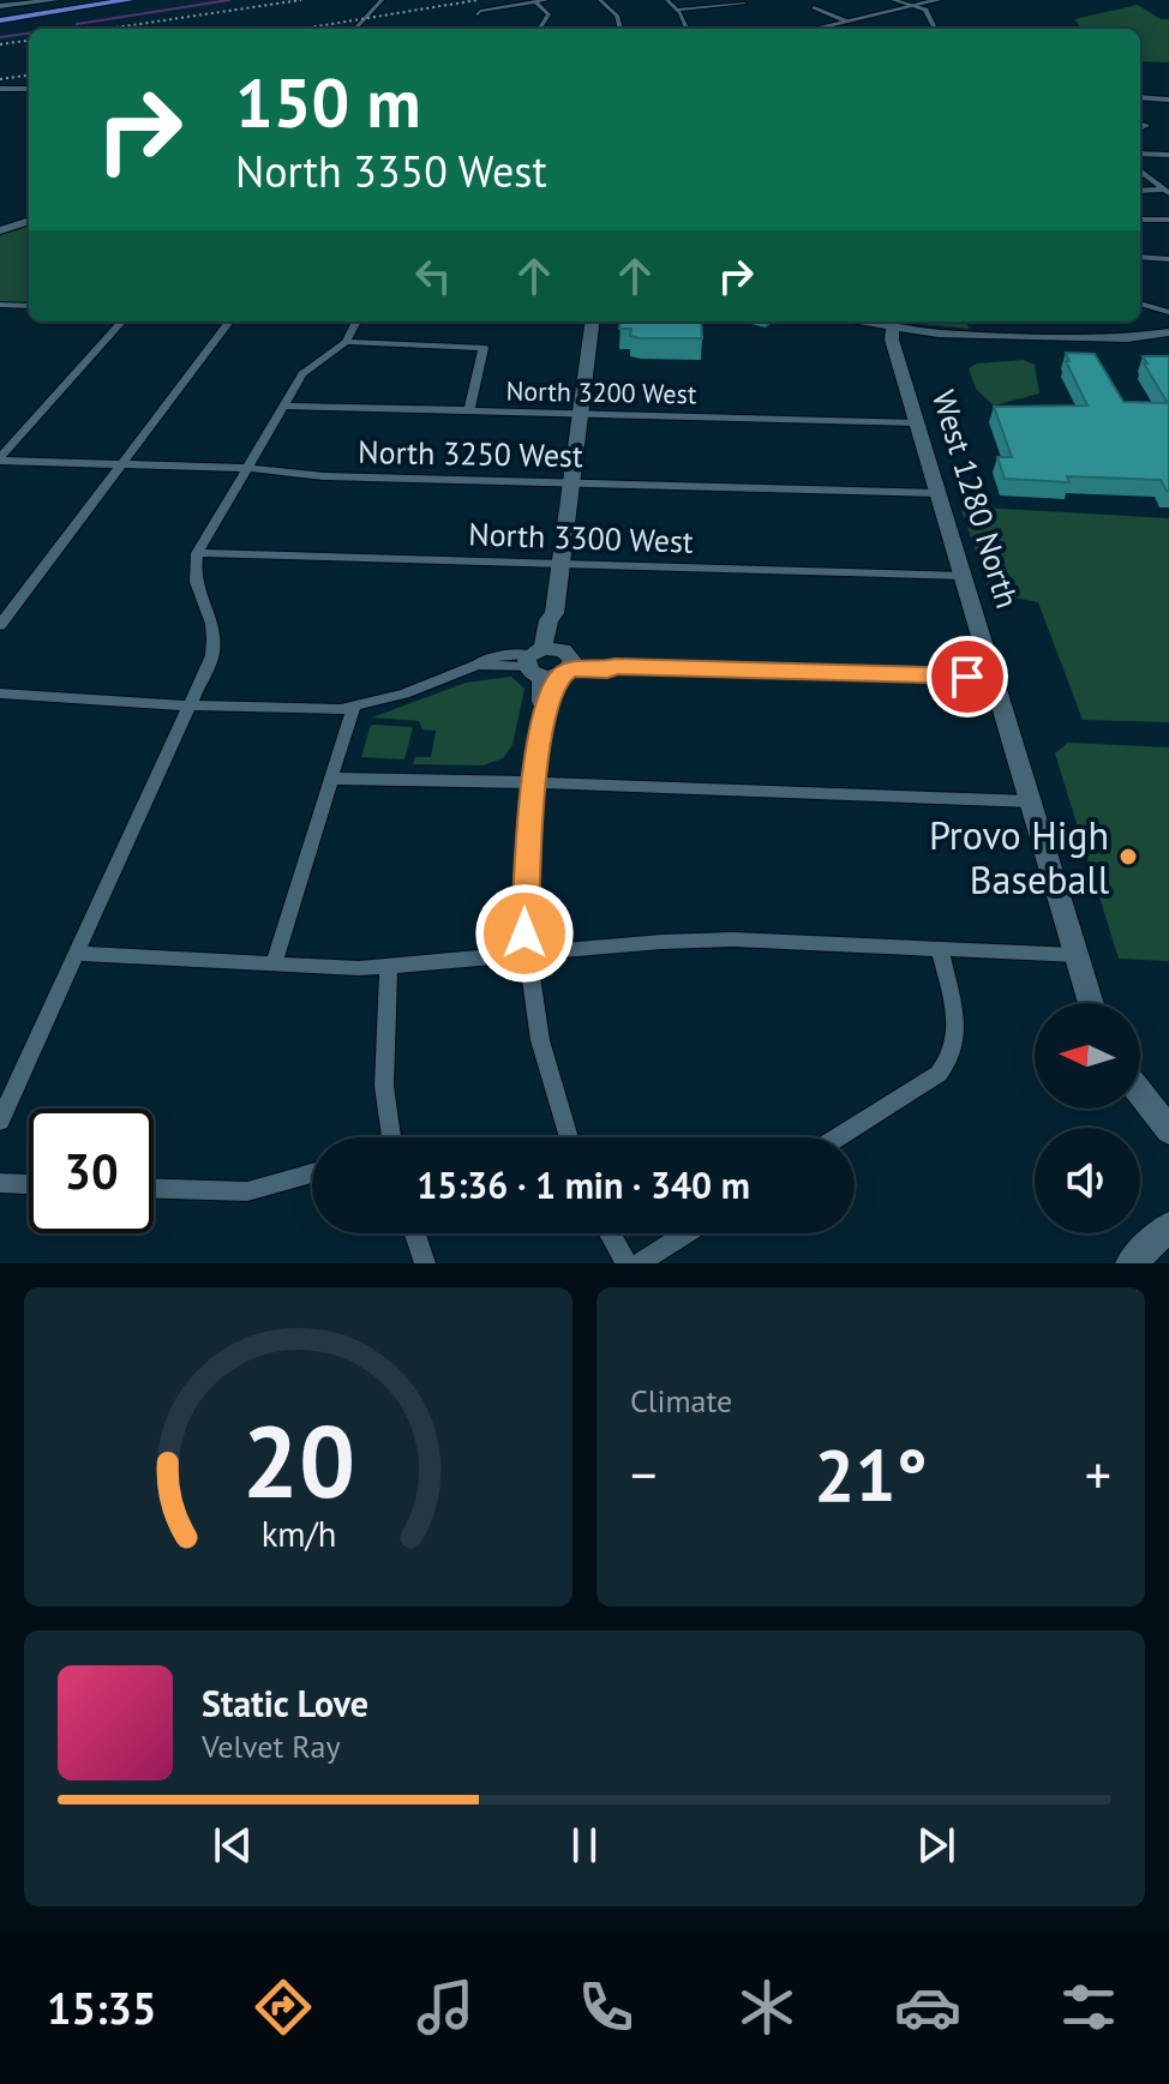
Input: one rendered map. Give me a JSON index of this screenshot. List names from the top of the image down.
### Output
{
  "streets": {
    "street": [
      "North 3200 West",
      "North 3250 West",
      "West 1280 North",
      "North 3300 West"
    ]
  },
  "crossings": [
    ["North 3200 West", "West 1280 North"],
    ["North 3250 West", "West 1280 North"],
    ["West 1280 North", "North 3300 West"]
  ],
  "places": ["Provo High Baseball"],
  "north": "left",
  "page": {
    "turn": ["150 m", "North 3350 West"],
    "limit": "30",
    "trip": "15:36 · 1 min · 340 m",
    "tile": "Climate",
    "heat": ["−", "21°", "+"],
    "song": ["Static Love", "Velvet Ray"],
    "tabs": "15:35",
    "gauge": ["20", "km/h"]
  }
}
